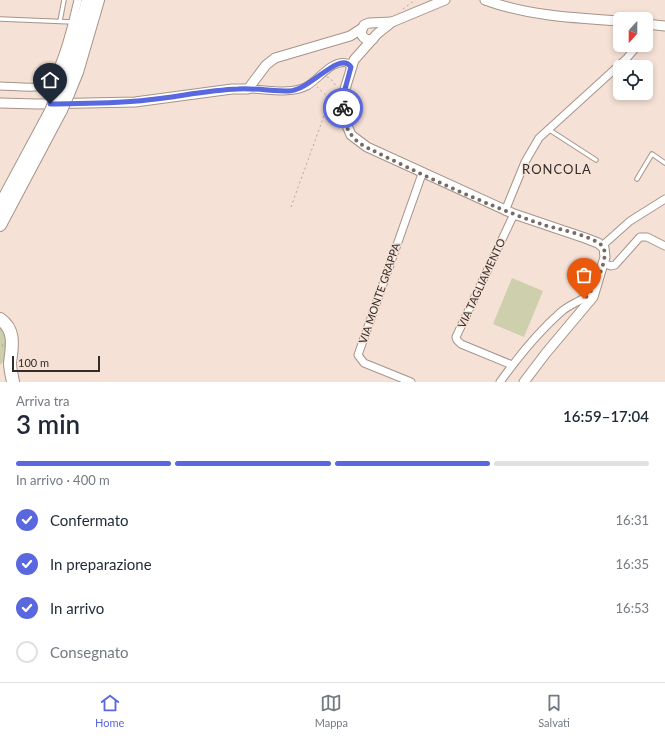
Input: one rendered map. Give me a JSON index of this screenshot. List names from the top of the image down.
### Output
{
  "streets": {
    "street": ["VIA TAGLIAMENTO", "VIA MONTE GRAPPA"]
  },
  "districts": ["RONCOLA"],
  "scale_bar": "100 m",
  "north": "bottom",
  "page": {
    "scale": "100 m",
    "heading": ["3 min", "Arriva tra", "16:59–17:04"],
    "bar": "In arrivo · 400 m",
    "list": [
      ["Confermato", "16:31"],
      ["In preparazione", "16:35"],
      ["In arrivo", "16:53"],
      "Consegnato"
    ],
    "tabs": ["Home", "Mappa", "Salvati"]
  }
}
